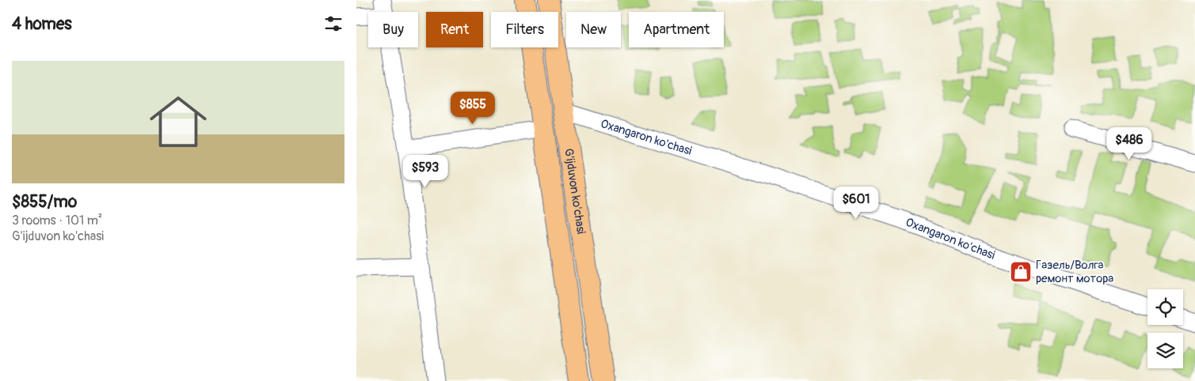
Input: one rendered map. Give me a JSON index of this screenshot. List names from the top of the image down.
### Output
{
  "streets": {
    "main road": ["G'ijduvon ko'chasi"],
    "street": ["Oxangaron ko'chasi"]
  },
  "crossings": [
    ["Oxangaron ko'chasi", "G'ijduvon ko'chasi"]
  ],
  "places": {
    "shop": ["Газель/Волга ремонт мотора"]
  },
  "page": {
    "heading": "4 homes",
    "chip": [
      "Buy",
      "Rent",
      "Filters",
      "New",
      "Apartment"
    ],
    "list": [
      {
        "name": "$855/mo",
        "note": "3 rooms · 101 m² · G'ijduvon ko'chasi"
      }
    ],
    "price": [
      "$855",
      "$486",
      "$593",
      "$601"
    ]
  }
}
